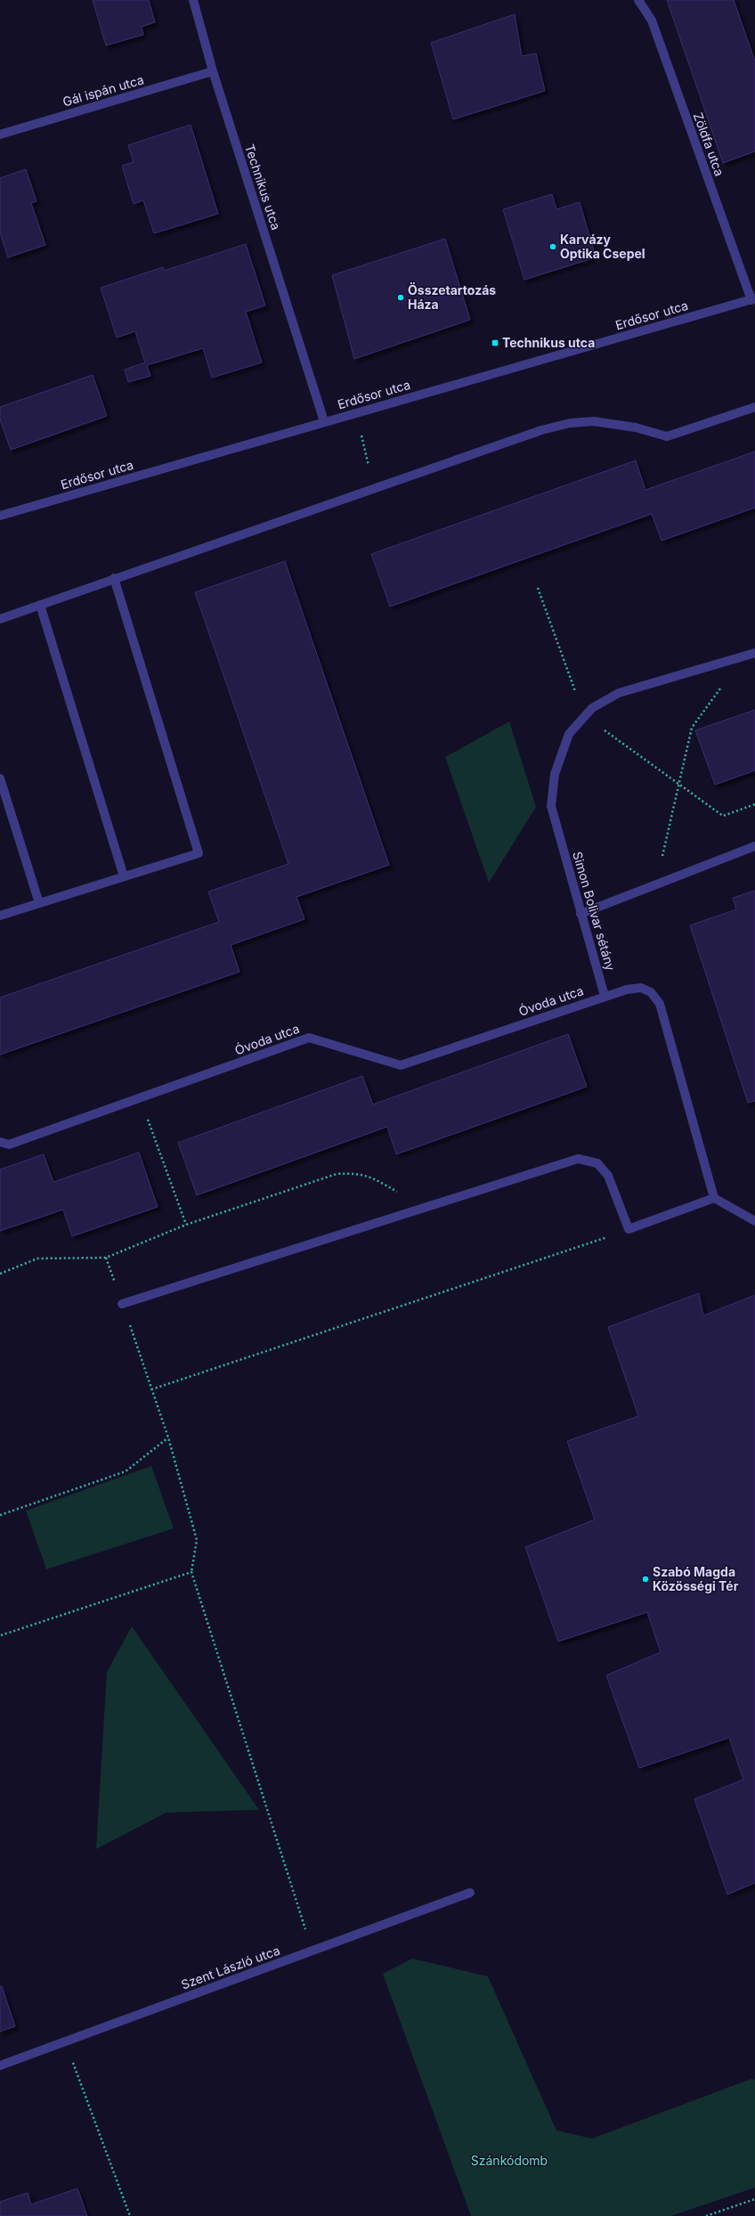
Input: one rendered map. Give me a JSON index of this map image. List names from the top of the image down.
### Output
{
  "streets": {
    "street": [
      "Gál ispán utca",
      "Zöldfa utca",
      "Technikus utca",
      "Erdősor utca",
      "Simon Bolivar sétány",
      "Óvoda utca",
      "Szent László utca"
    ]
  },
  "crossings": [
    ["Gál ispán utca", "Technikus utca"],
    ["Zöldfa utca", "Erdősor utca"],
    ["Technikus utca", "Erdősor utca"],
    ["Simon Bolivar sétány", "Óvoda utca"]
  ],
  "parks": ["Szánkódomb"],
  "places": {
    "other": ["Karvázy Optika Csepel", "Összetartozás Háza", "Szabó Magda Közösségi Tér"],
    "transit": ["Technikus utca"]
  }
}
